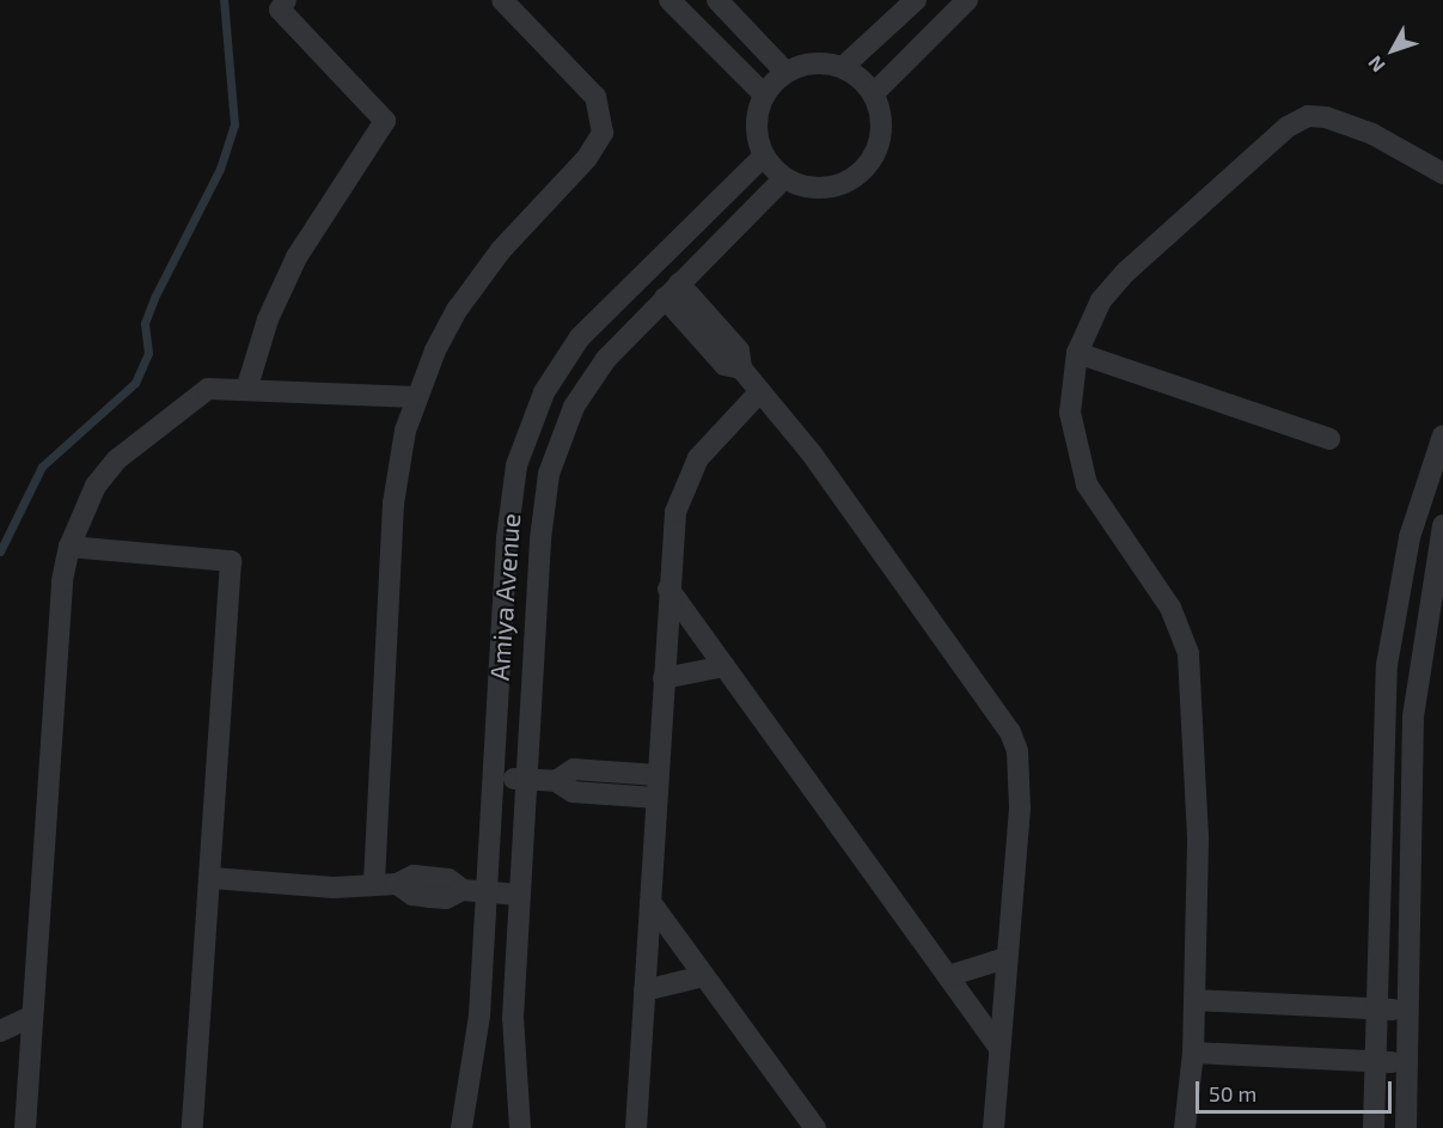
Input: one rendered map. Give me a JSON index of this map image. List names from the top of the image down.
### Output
{
  "streets": {
    "street": ["Amiya Avenue"]
  },
  "scale_bar": "50 m",
  "north": "bottom left"
}
